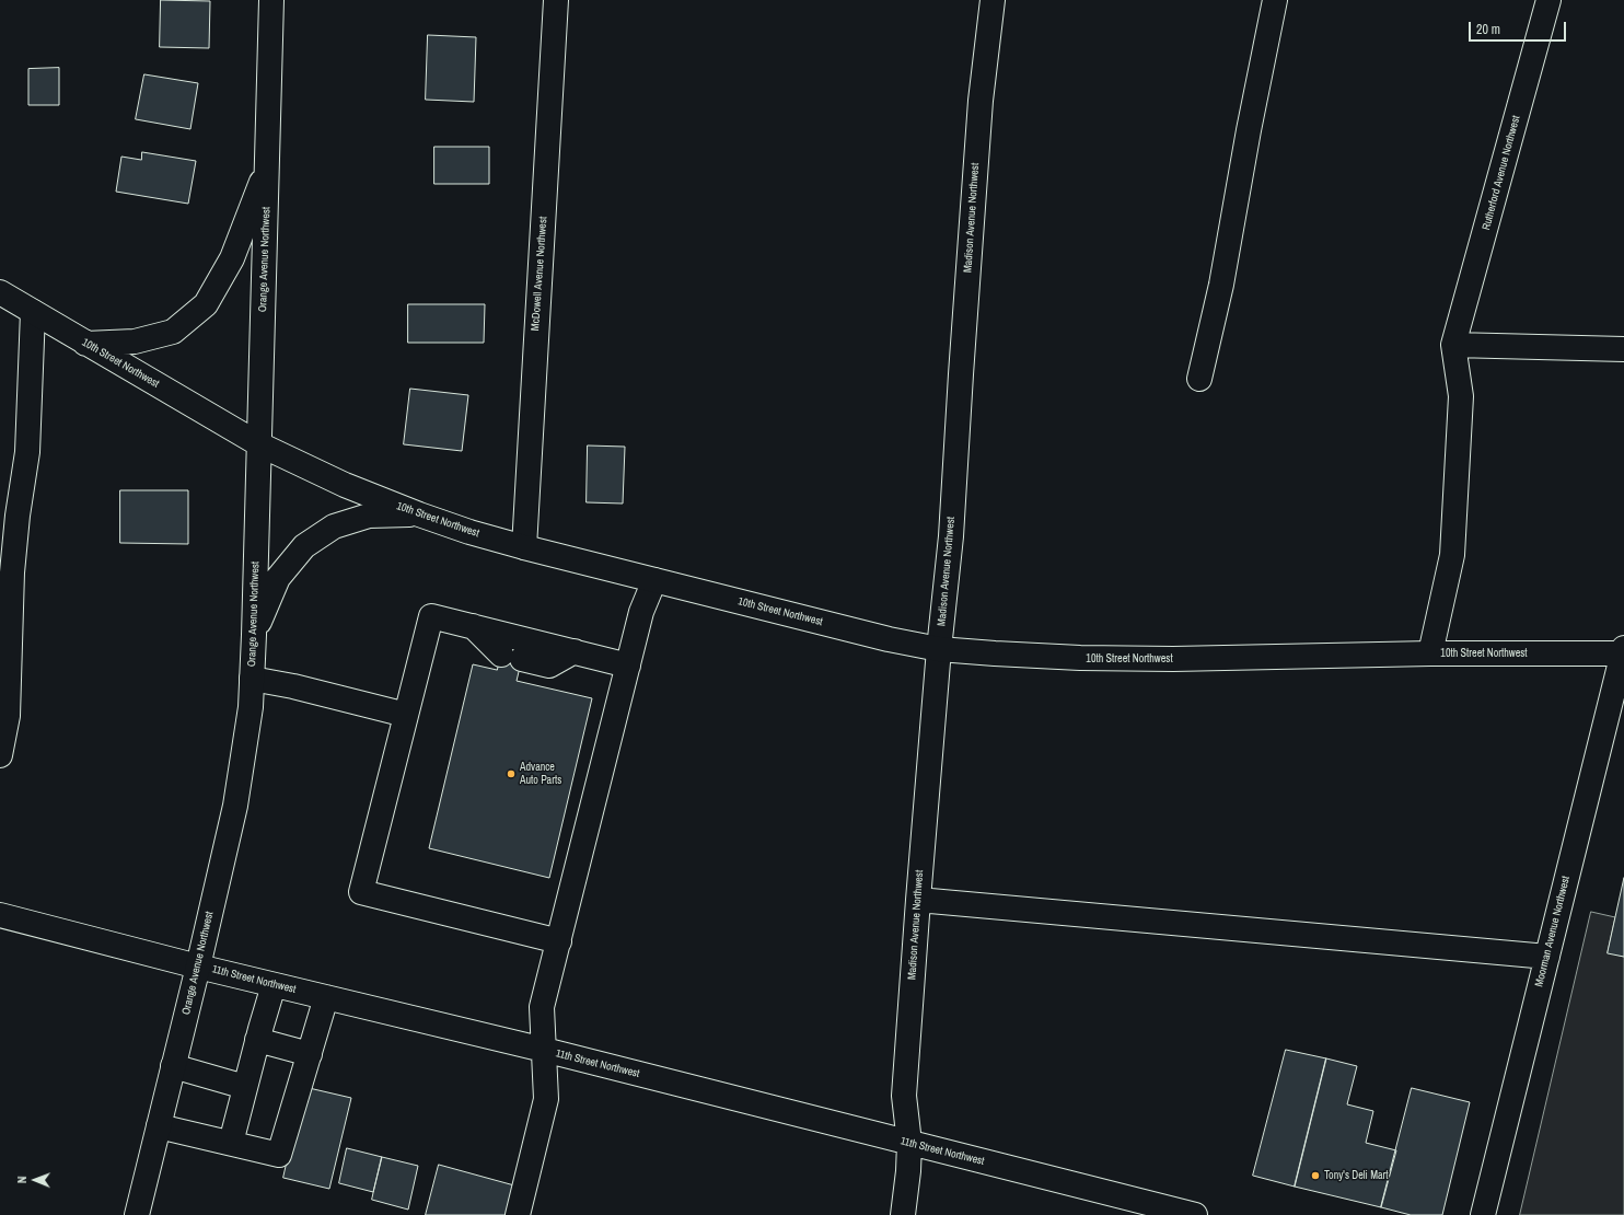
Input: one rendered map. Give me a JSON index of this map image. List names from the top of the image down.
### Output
{
  "streets": {
    "street": [
      "Rutherford Avenue Northwest",
      "Madison Avenue Northwest",
      "Orange Avenue Northwest",
      "McDowell Avenue Northwest",
      "10th Street Northwest",
      "Moorman Avenue Northwest",
      "11th Street Northwest"
    ]
  },
  "crossings": [
    ["Madison Avenue Northwest", "10th Street Northwest"],
    ["Madison Avenue Northwest", "11th Street Northwest"],
    ["Orange Avenue Northwest", "10th Street Northwest"],
    ["Orange Avenue Northwest", "11th Street Northwest"],
    ["McDowell Avenue Northwest", "10th Street Northwest"],
    ["10th Street Northwest", "Moorman Avenue Northwest"]
  ],
  "places": ["Advance Auto Parts", "Tony's Deli Mart"],
  "scale_bar": "20 m",
  "north": "left"
}
